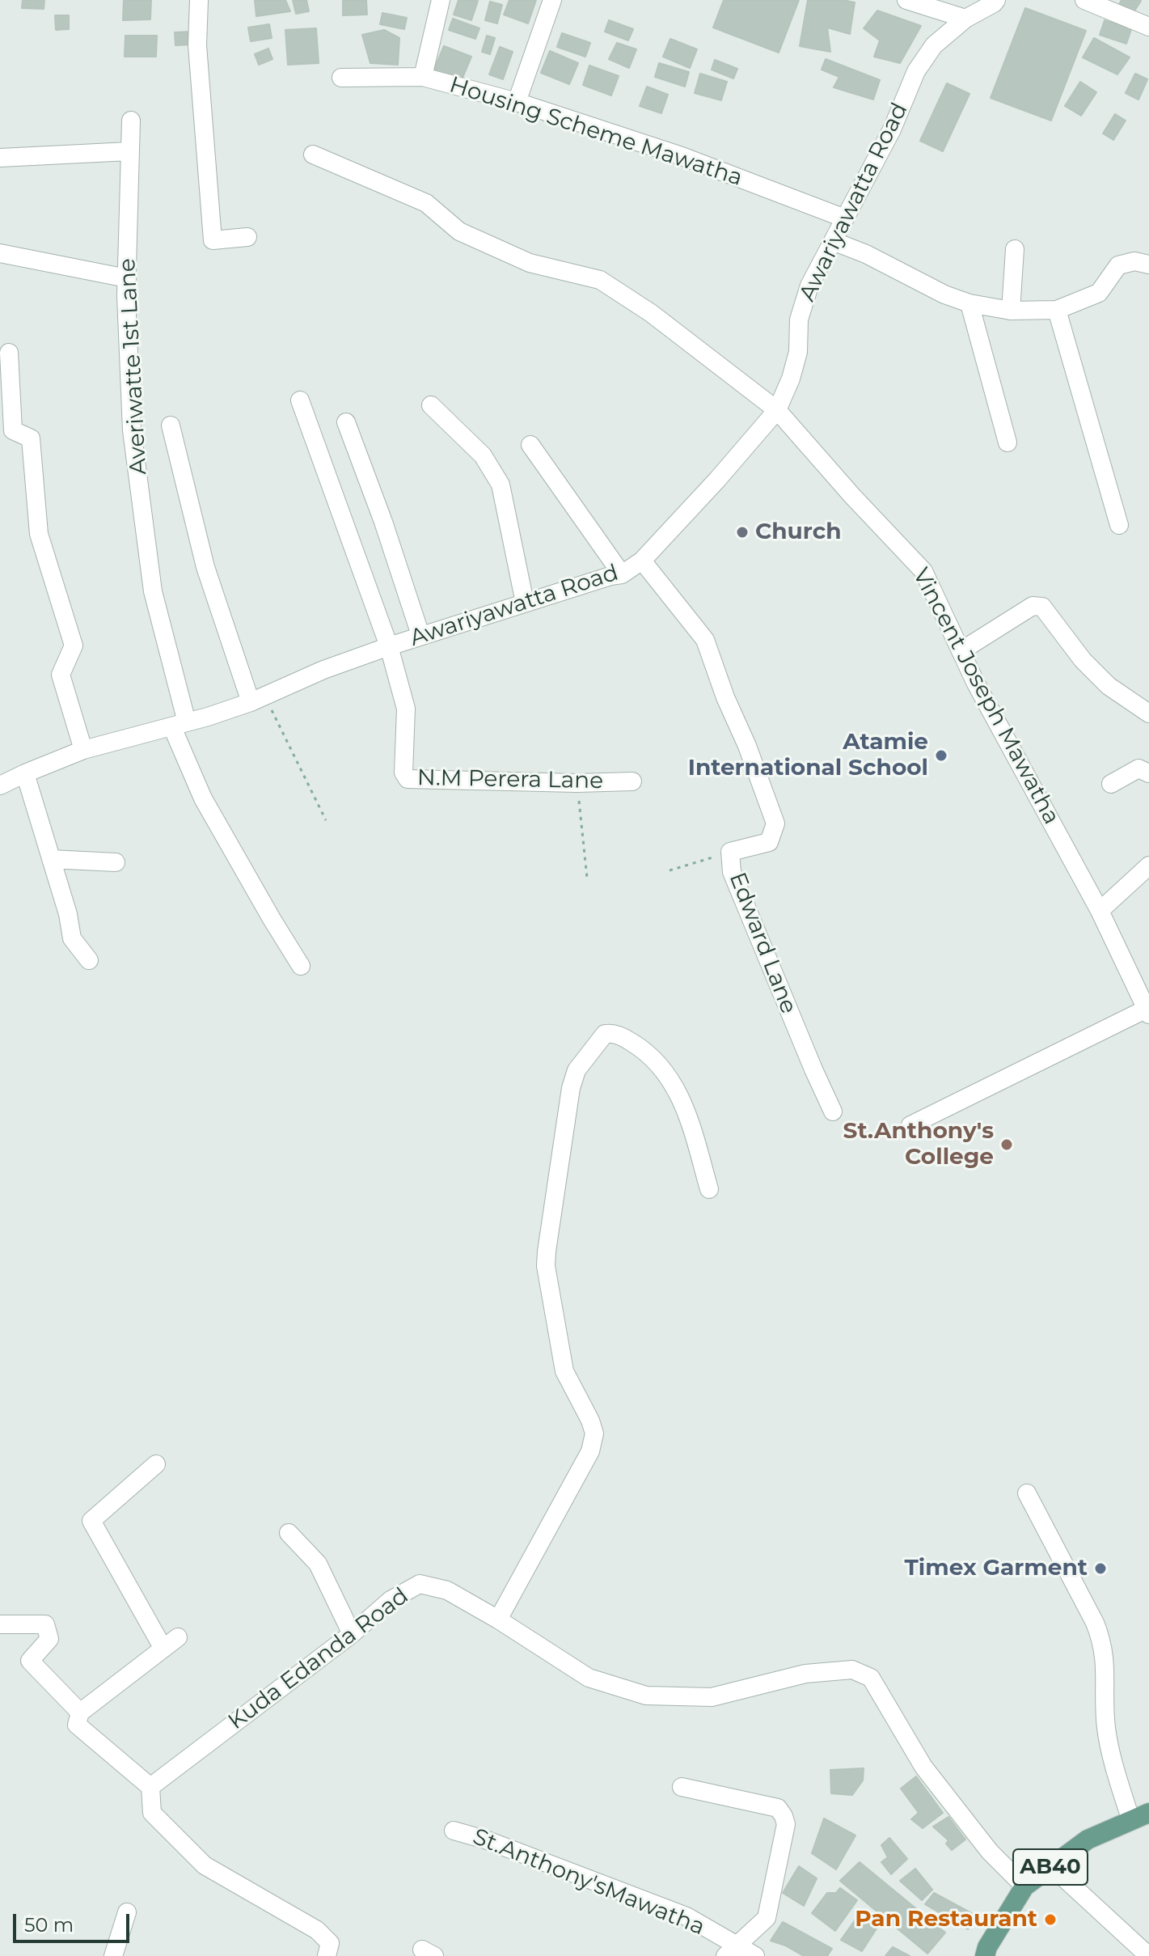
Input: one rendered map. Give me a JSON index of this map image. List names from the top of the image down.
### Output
{
  "streets": {
    "main road": ["AB40"],
    "street": [
      "Housing Scheme Mawatha",
      "Awariyawatta Road",
      "Averiwatte 1st Lane",
      "Vincent Joseph Mawatha",
      "N.M Perera Lane",
      "Edward Lane",
      "Kuda Edanda Road",
      "St.Anthony'sMawatha"
    ]
  },
  "crossings": [
    ["Housing Scheme Mawatha", "Awariyawatta Road"],
    ["Awariyawatta Road", "Averiwatte 1st Lane"],
    ["Awariyawatta Road", "Vincent Joseph Mawatha"],
    ["Awariyawatta Road", "N.M Perera Lane"],
    ["Awariyawatta Road", "Edward Lane"],
    ["Kuda Edanda Road", "AB40"]
  ],
  "places": [
    "Church",
    "Atamie International School",
    "St.Anthony's College",
    "Timex Garment",
    "Pan Restaurant"
  ],
  "scale_bar": "50 m"
}
